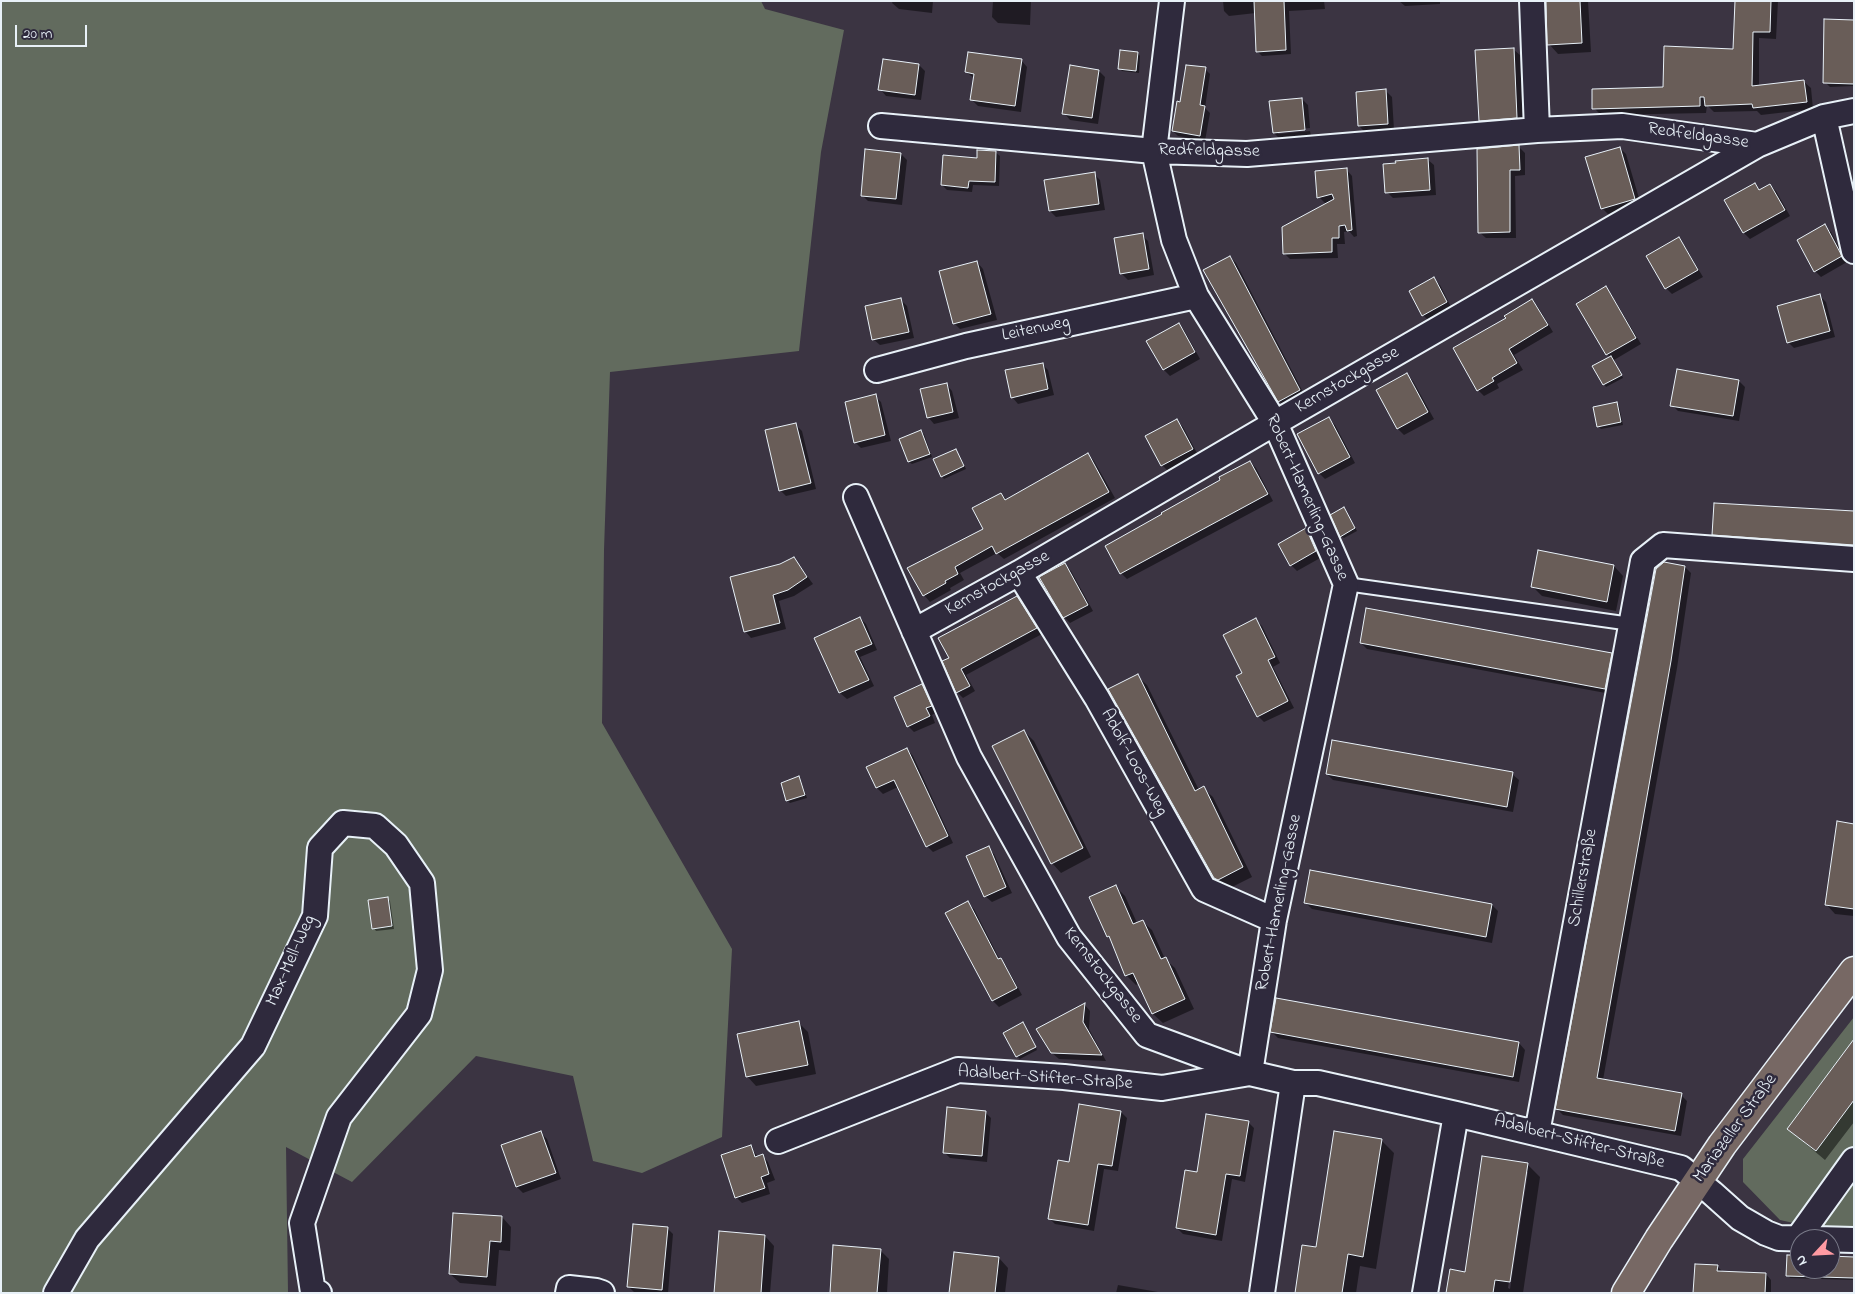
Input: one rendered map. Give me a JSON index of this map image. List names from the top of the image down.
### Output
{
  "streets": {
    "main road": ["Mariazeller Straße"],
    "street": [
      "Redfeldgasse",
      "Leitenweg",
      "Kernstockgasse",
      "Robert-Hamerling-Gasse",
      "Adolf-Loos-Weg",
      "Schillerstraße",
      "Max-Mell-Weg",
      "Adalbert-Stifter-Straße"
    ]
  },
  "crossings": [
    ["Redfeldgasse", "Kernstockgasse"],
    ["Redfeldgasse", "Robert-Hamerling-Gasse"],
    ["Leitenweg", "Robert-Hamerling-Gasse"],
    ["Kernstockgasse", "Robert-Hamerling-Gasse"],
    ["Kernstockgasse", "Adolf-Loos-Weg"],
    ["Kernstockgasse", "Adalbert-Stifter-Straße"],
    ["Robert-Hamerling-Gasse", "Adolf-Loos-Weg"],
    ["Robert-Hamerling-Gasse", "Adalbert-Stifter-Straße"],
    ["Schillerstraße", "Adalbert-Stifter-Straße"],
    ["Adalbert-Stifter-Straße", "Mariazeller Straße"]
  ],
  "scale_bar": "20 m",
  "north": "bottom left"
}
